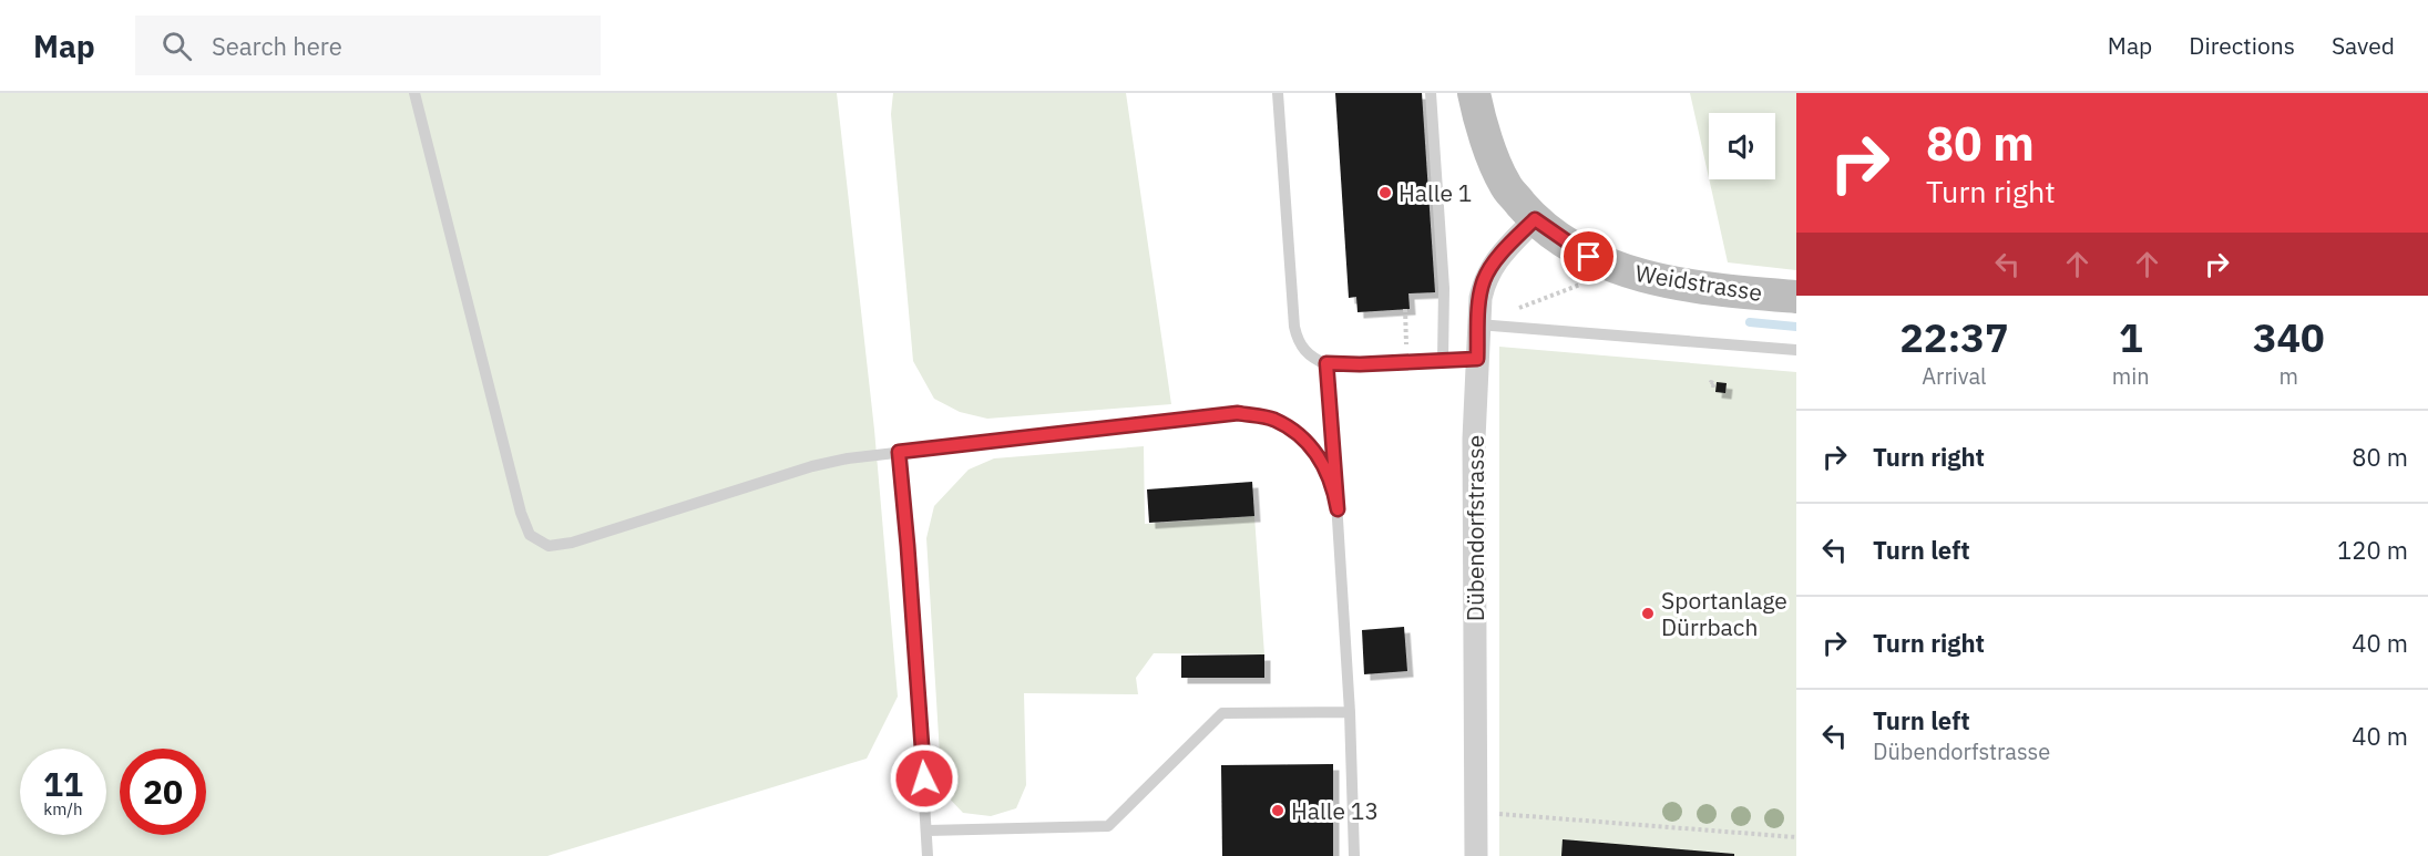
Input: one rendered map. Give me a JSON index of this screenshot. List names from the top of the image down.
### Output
{
  "streets": {
    "main road": ["Weidstrasse"],
    "street": ["Dübendorfstrasse"]
  },
  "crossings": [
    ["Weidstrasse", "Dübendorfstrasse"]
  ],
  "places": ["Halle 1", "Sportanlage Dürrbach", "Halle 13"],
  "page": {
    "header": "Map",
    "search": "Search here",
    "nav": ["Map", "Directions", "Saved"],
    "turn": ["80 m", "Turn right"],
    "eta": [
      "22:37",
      "Arrival",
      "1",
      "min",
      "340",
      "m"
    ],
    "list": [
      {
        "name": "Turn right",
        "value": "80 m"
      },
      {
        "name": "Turn left",
        "value": "120 m"
      },
      {
        "name": "Turn right",
        "value": "40 m"
      },
      {
        "name": "Turn left",
        "note": "Dübendorfstrasse",
        "value": "40 m"
      }
    ],
    "speed": "11 km/h",
    "limit": "20"
  }
}
